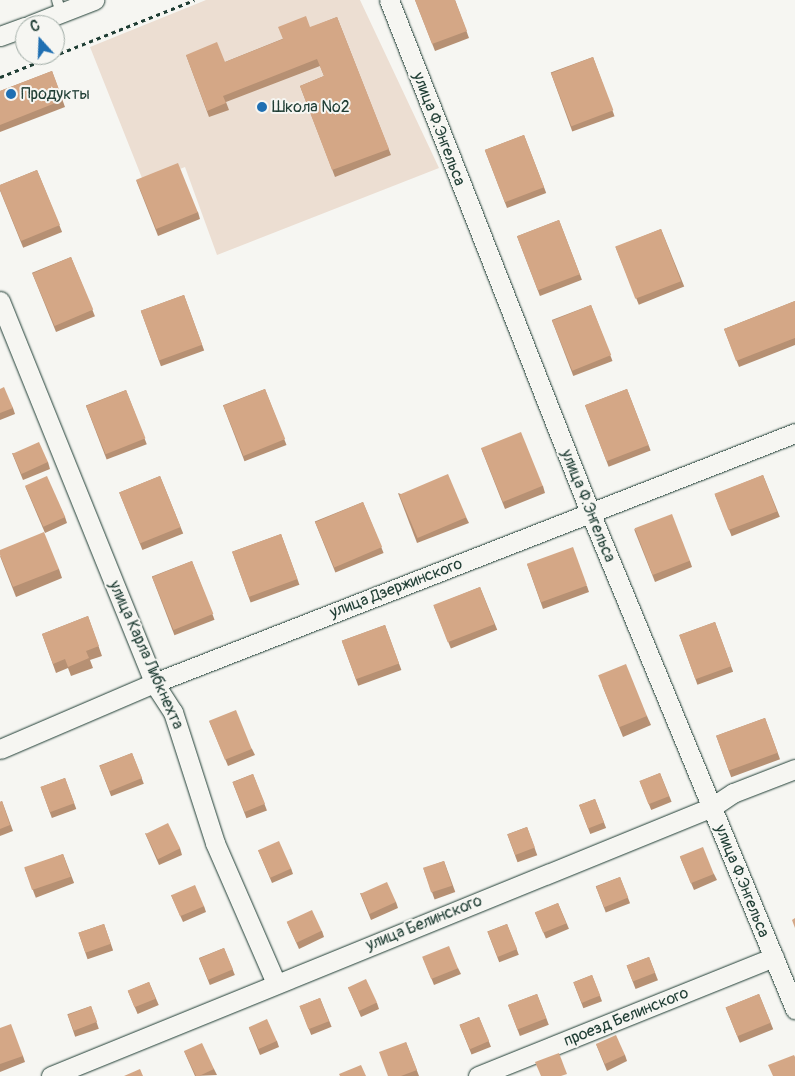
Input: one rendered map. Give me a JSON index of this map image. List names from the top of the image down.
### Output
{
  "streets": {
    "street": [
      "улица Ф.Энгельса",
      "улица Дзержинского",
      "улица Карла Либкнехта",
      "улица Белинского",
      "проезд Белинского"
    ]
  },
  "crossings": [
    ["улица Ф.Энгельса", "улица Дзержинского"],
    ["улица Ф.Энгельса", "улица Белинского"],
    ["улица Ф.Энгельса", "проезд Белинского"],
    ["улица Дзержинского", "улица Карла Либкнехта"],
    ["улица Карла Либкнехта", "улица Белинского"]
  ],
  "places": ["Продукты", "Школа №2"],
  "north": "top"
}
